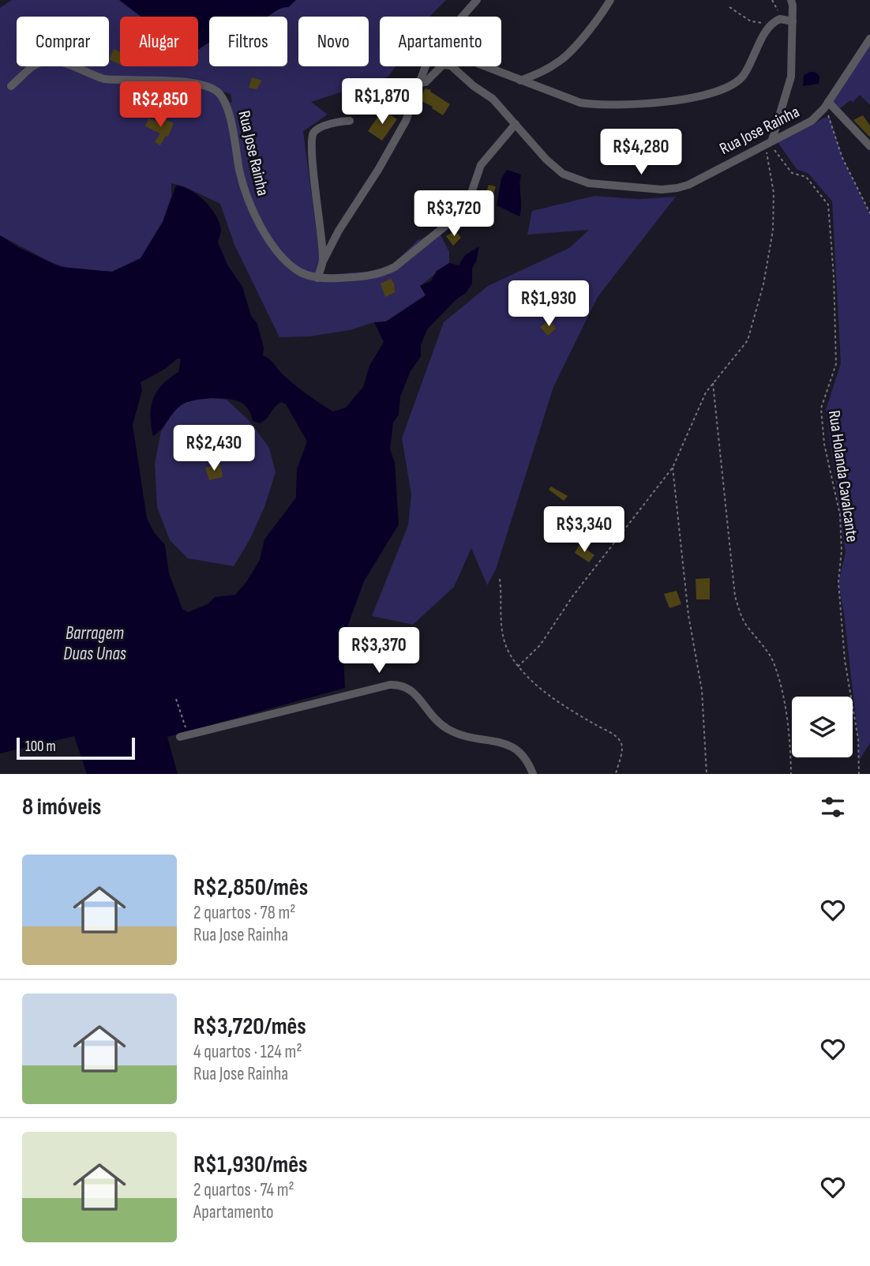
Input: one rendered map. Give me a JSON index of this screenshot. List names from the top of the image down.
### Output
{
  "streets": {
    "street": ["Rua Jose Rainha"],
    "path": ["Rua Holanda Cavalcante"]
  },
  "crossings": [
    ["Rua Jose Rainha", "Rua Holanda Cavalcante"]
  ],
  "water": ["Barragem Duas Unas"],
  "scale_bar": "100 m",
  "page": {
    "chip": [
      "Comprar",
      "Alugar",
      "Filtros",
      "Novo",
      "Apartamento"
    ],
    "price": [
      "R$1,870",
      "R$2,850",
      "R$4,280",
      "R$3,720",
      "R$1,930",
      "R$2,430",
      "R$3,340",
      "R$3,370"
    ],
    "scale": "100 m",
    "heading": "8 imóveis",
    "list": [
      {
        "name": "R$2,850/mês",
        "note": "2 quartos · 78 m² · Rua Jose Rainha"
      },
      {
        "name": "R$3,720/mês",
        "note": "4 quartos · 124 m² · Rua Jose Rainha"
      },
      {
        "name": "R$1,930/mês",
        "note": "2 quartos · 74 m² · Apartamento"
      }
    ]
  }
}
